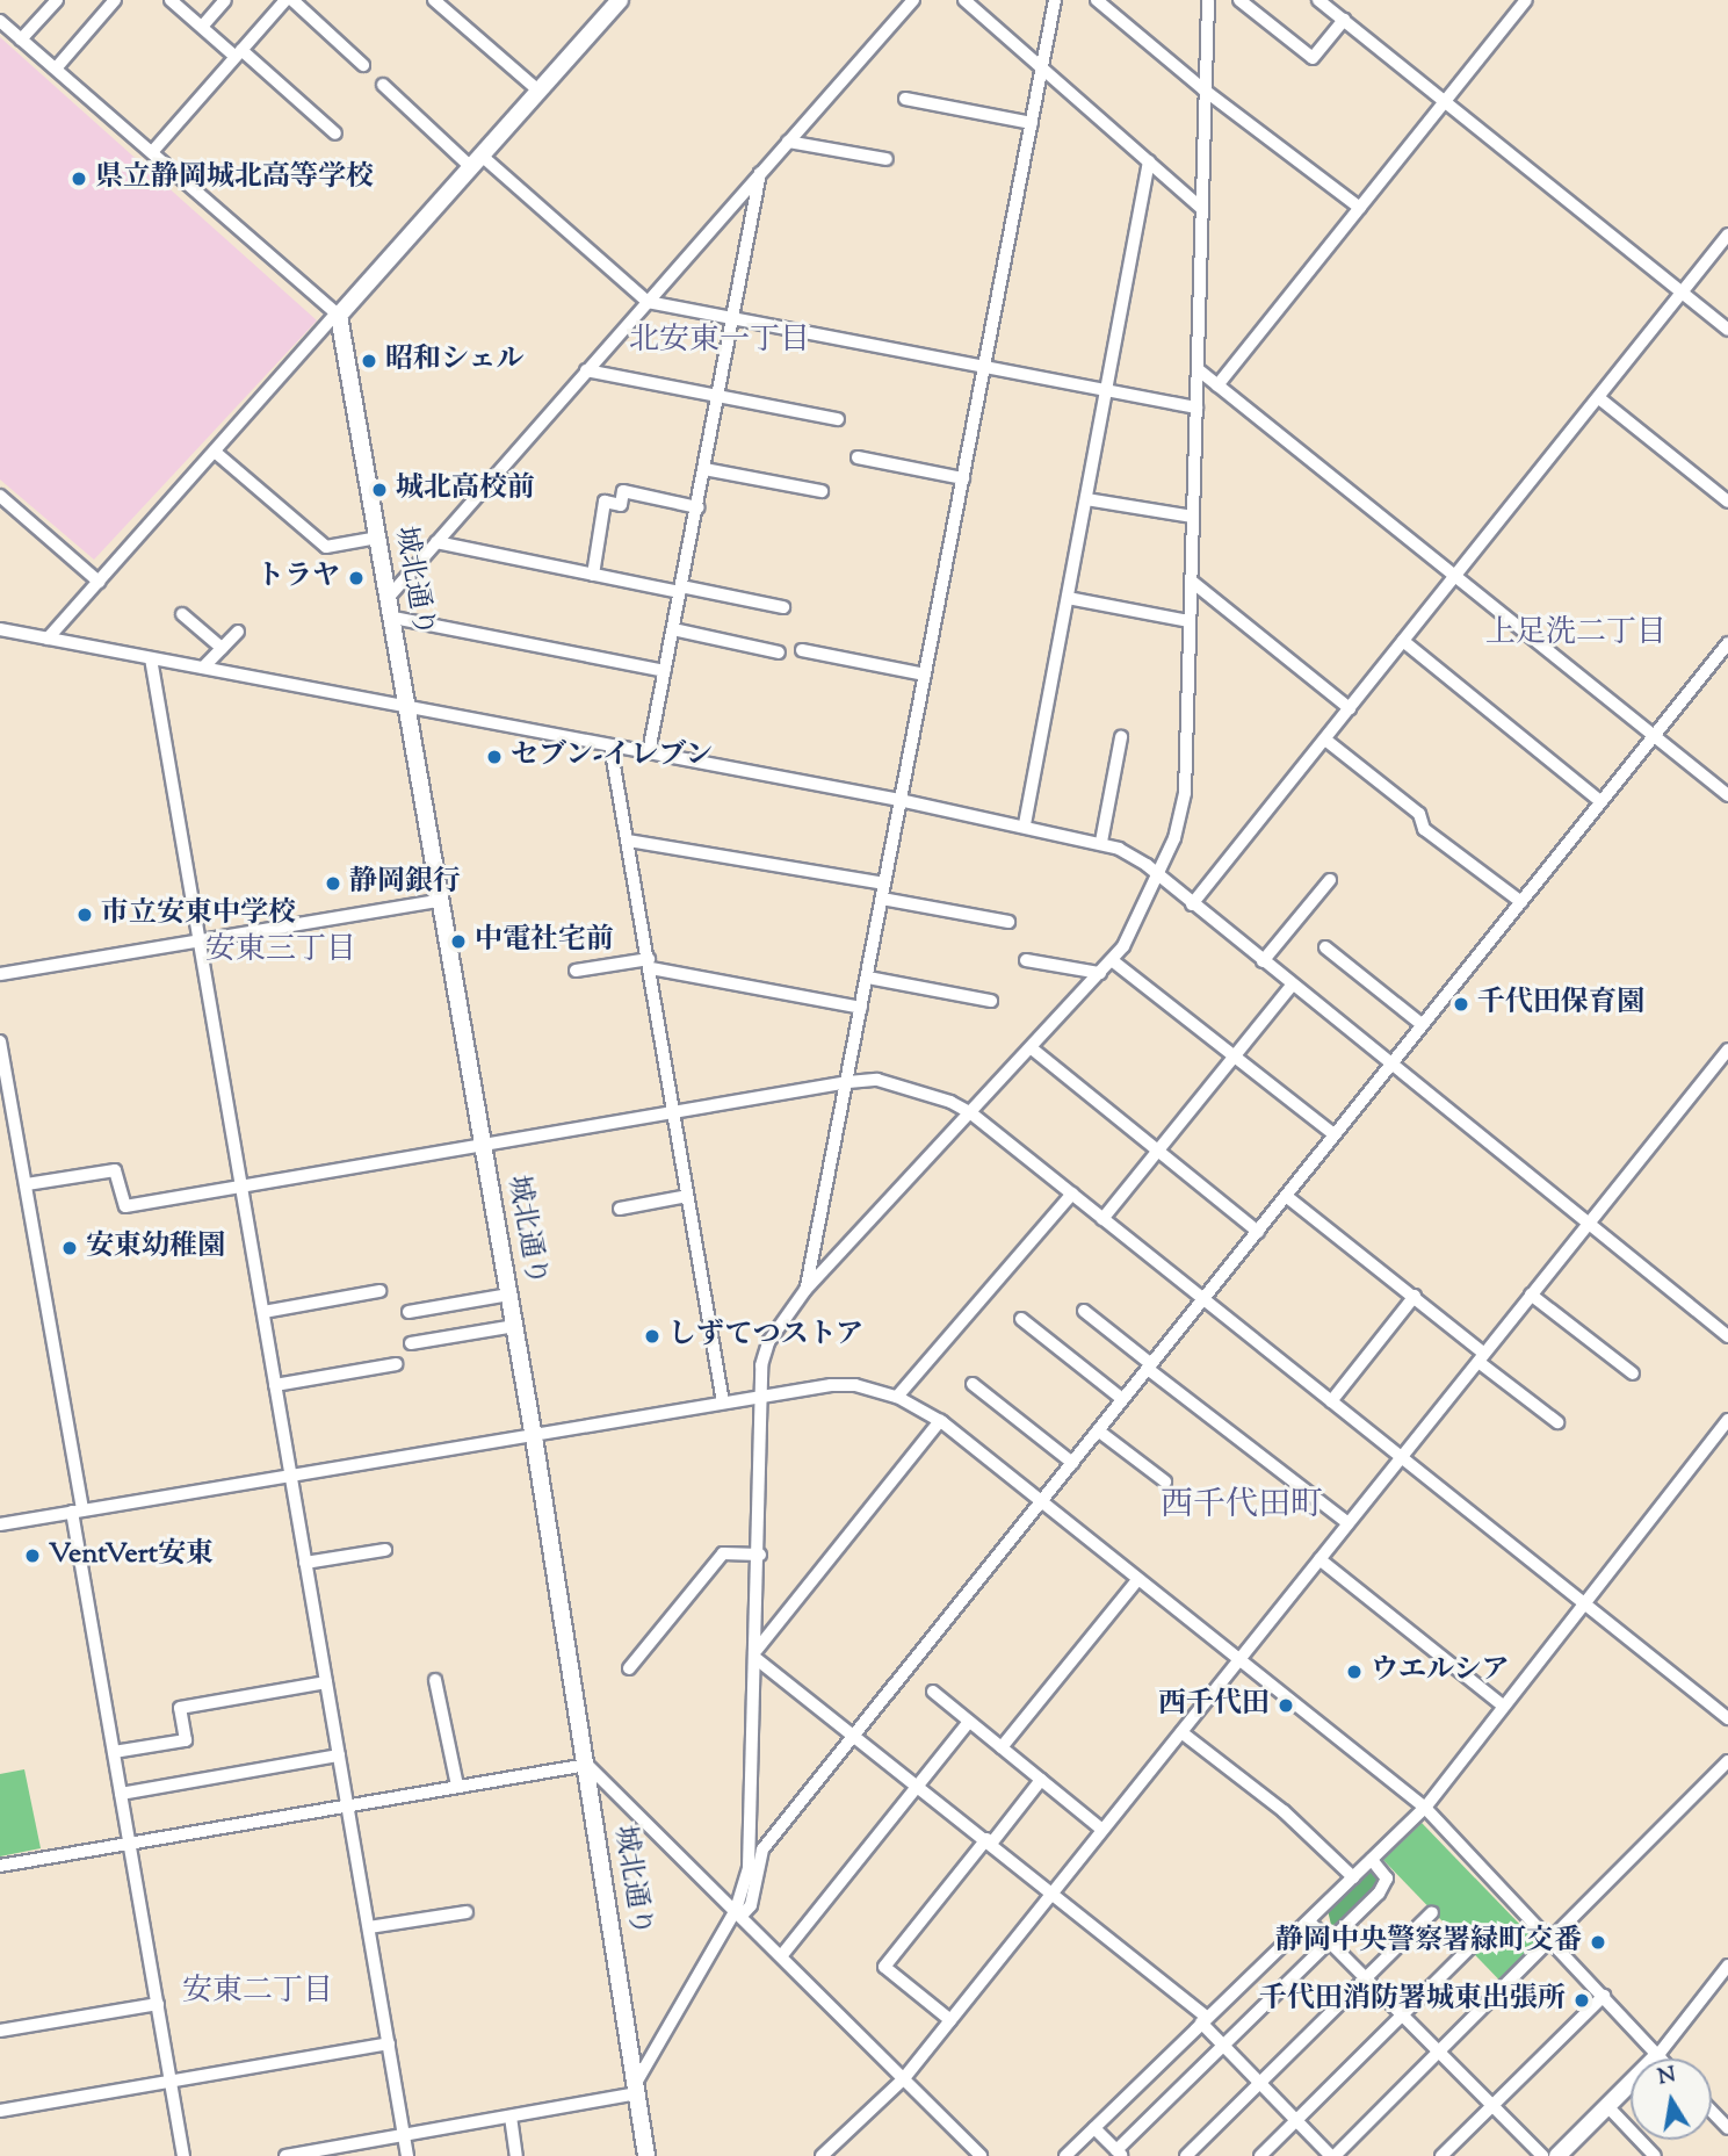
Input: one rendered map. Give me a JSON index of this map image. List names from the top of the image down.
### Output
{
  "streets": {
    "street": ["城北通り"]
  },
  "districts": [
    "北安東一丁目",
    "上足洗二丁目",
    "安東三丁目",
    "西千代田町",
    "安東二丁目"
  ],
  "places": [
    "県立静岡城北高等学校",
    "昭和シェル",
    "城北高校前",
    "トラヤ",
    "セブン-イレブン",
    "静岡銀行",
    "市立安東中学校",
    "中電社宅前",
    "千代田保育園",
    "安東幼稚園",
    "しずてつストア",
    "VentVert安東",
    "ウエルシア",
    "西千代田",
    "静岡中央警察署緑町交番",
    "千代田消防署城東出張所"
  ],
  "north": "top"
}
